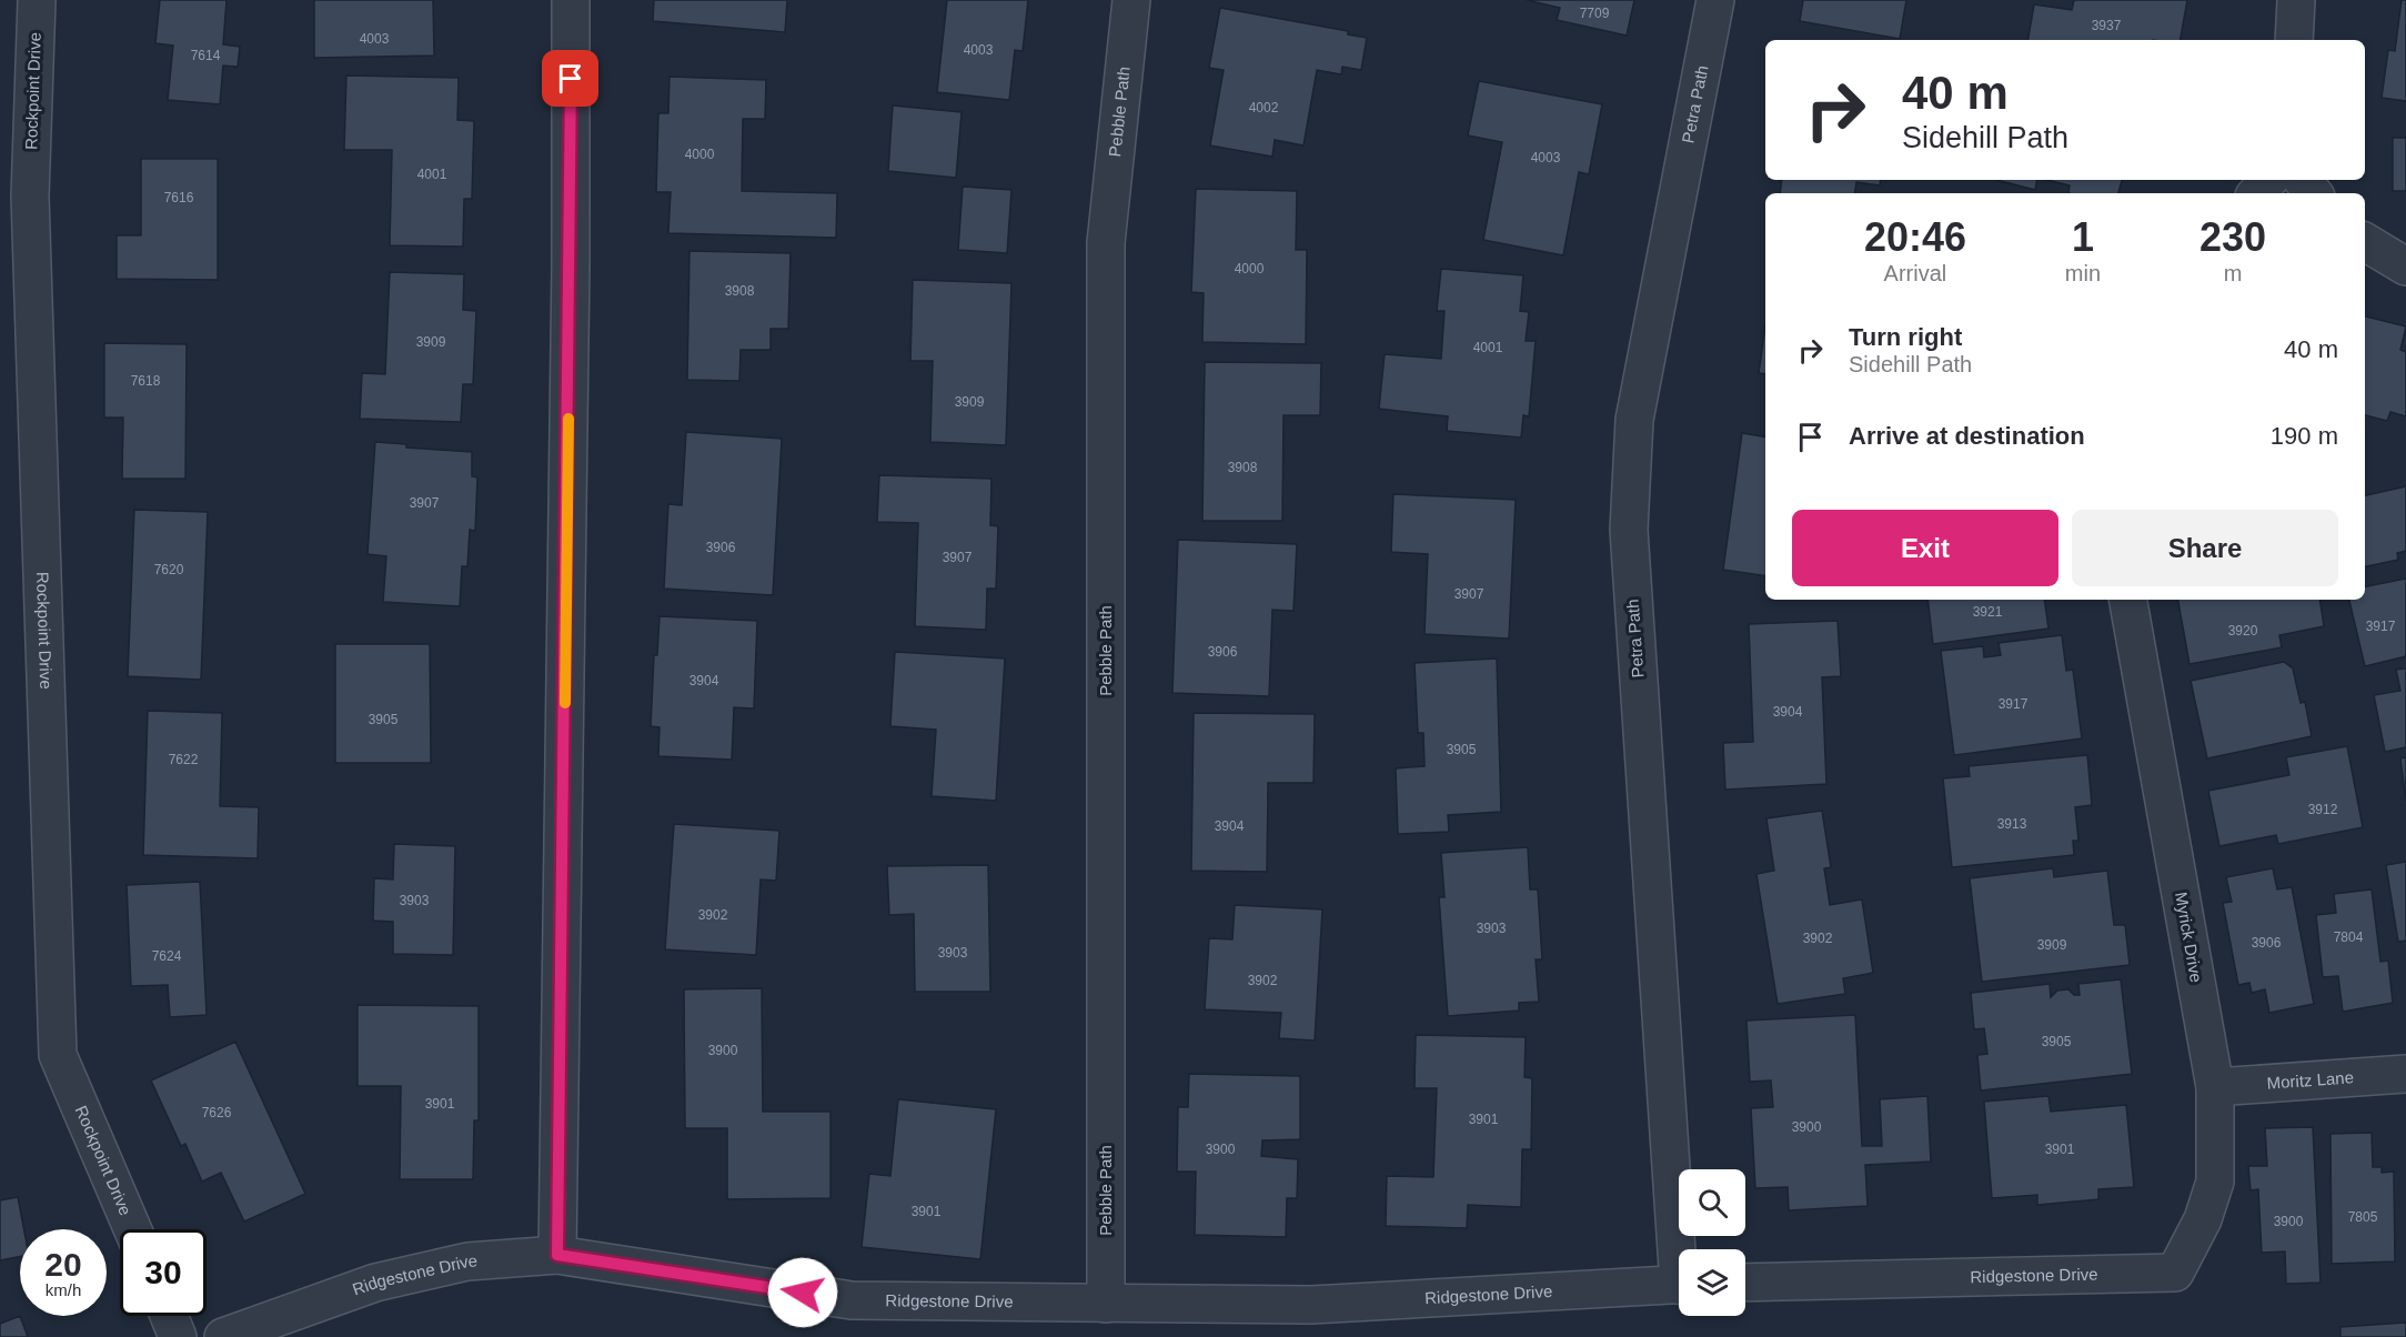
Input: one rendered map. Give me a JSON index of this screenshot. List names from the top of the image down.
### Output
{
  "streets": {
    "street": [
      "Rockpoint Drive",
      "Petra Path",
      "Pebble Path",
      "Myrick Drive",
      "Moritz Lane",
      "Ridgestone Drive"
    ]
  },
  "crossings": [
    ["Pebble Path", "Ridgestone Drive"],
    ["Myrick Drive", "Moritz Lane"],
    ["Myrick Drive", "Ridgestone Drive"]
  ],
  "house_numbers": [
    "7709",
    "3937",
    "4003",
    "4003",
    "7614",
    "4002",
    "4000",
    "4003",
    "4001",
    "7616",
    "4000",
    "3908",
    "3909",
    "4001",
    "7618",
    "3909",
    "3908",
    "3907",
    "3906",
    "3907",
    "7620",
    "3907",
    "3921",
    "3917",
    "3920",
    "3906",
    "3904",
    "3917",
    "3904",
    "3905",
    "3905",
    "7622",
    "3912",
    "3913",
    "3904",
    "3903",
    "3902",
    "3903",
    "7804",
    "3902",
    "3906",
    "3909",
    "3903",
    "7624",
    "3902",
    "3905",
    "3900",
    "3901",
    "7626",
    "3901",
    "3900",
    "3900",
    "3901",
    "3901",
    "7805",
    "3900"
  ],
  "page": {
    "turn": ["40 m", "Sidehill Path"],
    "eta": [
      "20:46",
      "Arrival",
      "1",
      "min",
      "230",
      "m"
    ],
    "list": [
      {
        "name": "Turn right",
        "note": "Sidehill Path",
        "value": "40 m"
      },
      {
        "name": "Arrive at destination",
        "value": "190 m"
      }
    ],
    "buttons": ["Exit", "Share"],
    "speed": "20 km/h",
    "limit": "30"
  }
}
